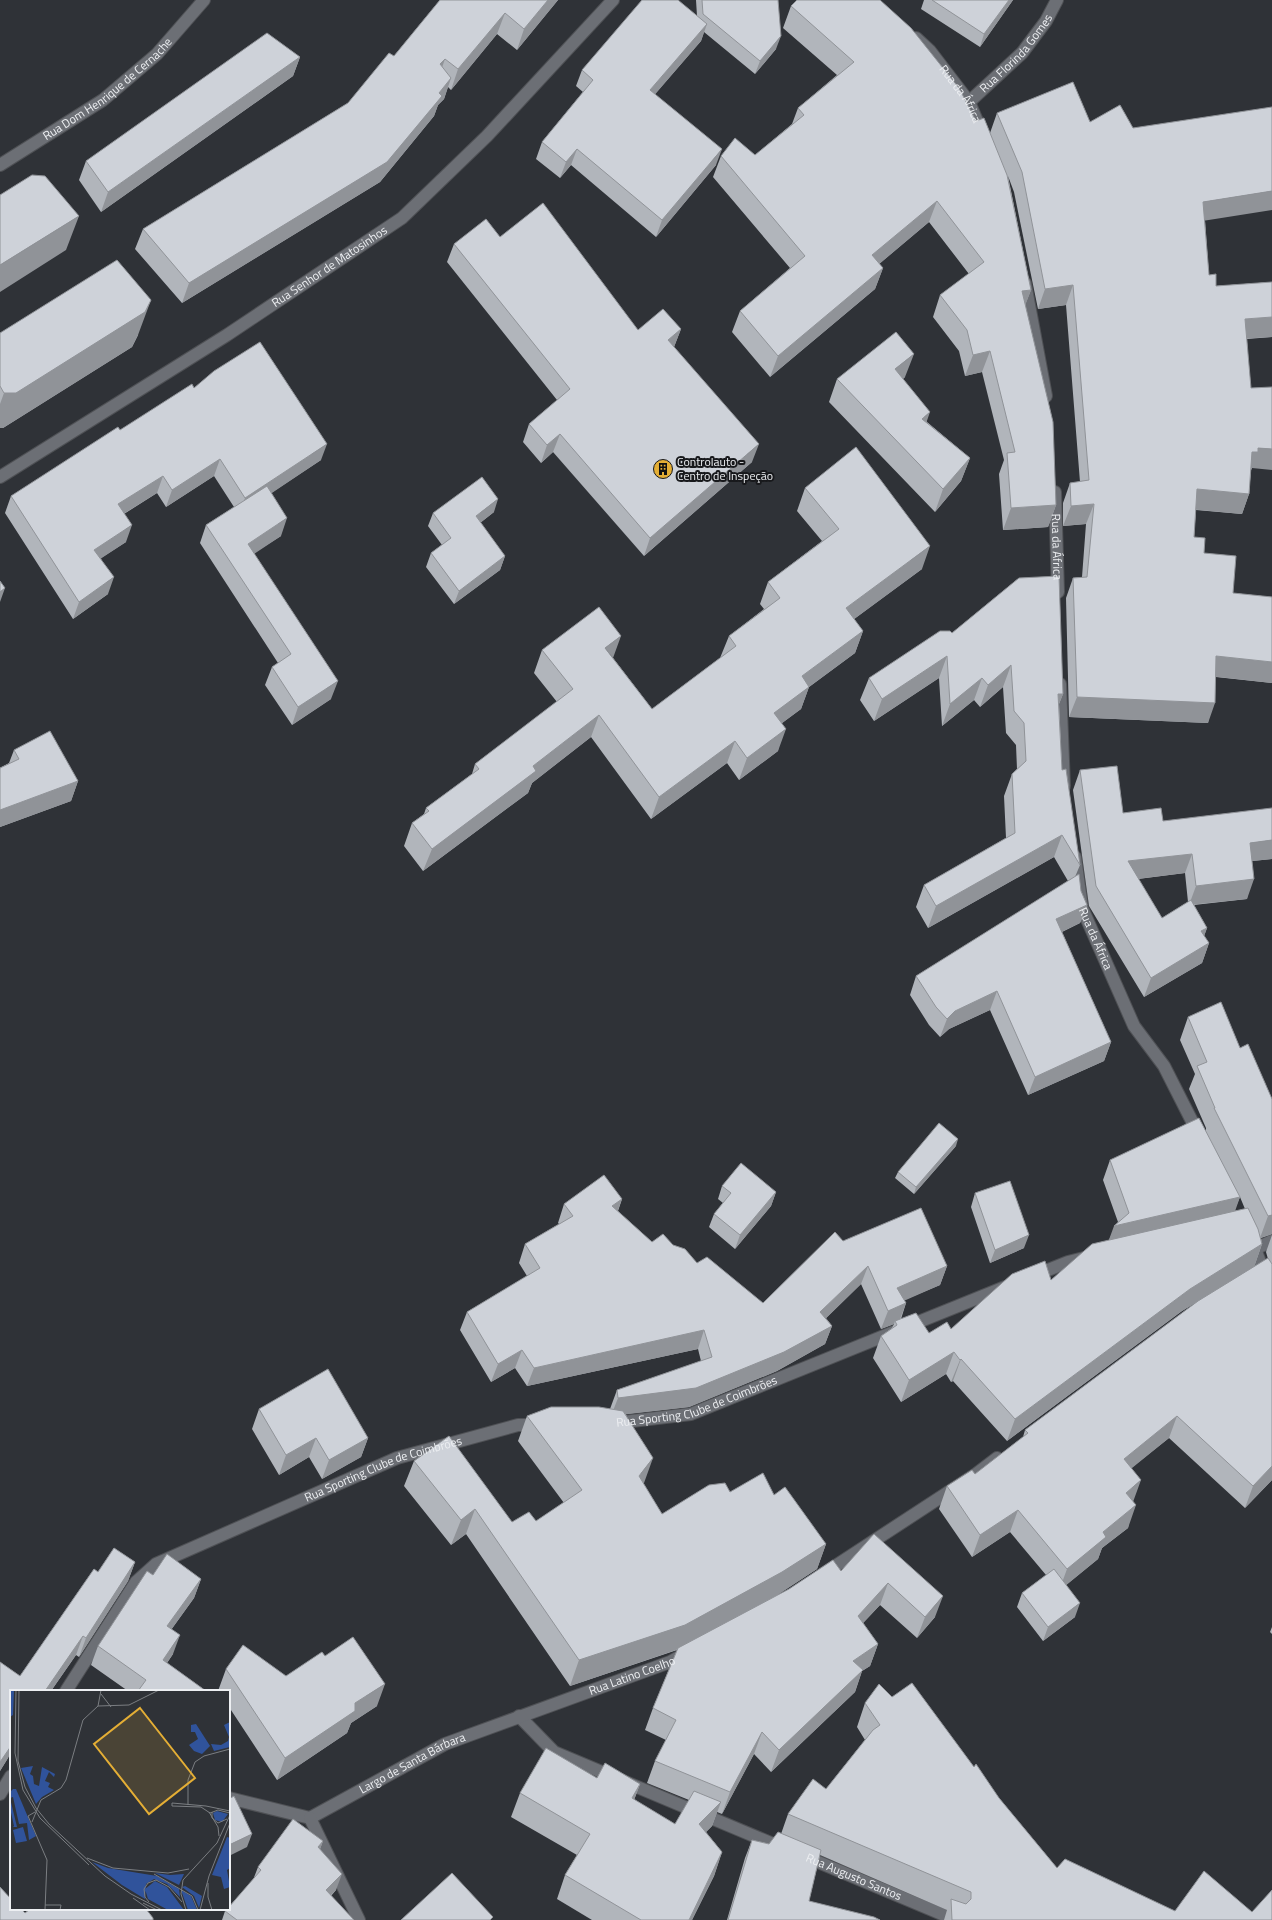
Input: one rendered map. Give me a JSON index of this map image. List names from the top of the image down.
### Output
{
  "streets": {
    "street": [
      "Rua Florinda Gomes",
      "Rua Dom Henrique de Cernache",
      "Rua da África",
      "Rua Senhor de Matosinhos",
      "Rua Sporting Clube de Coimbrões",
      "Rua Latino Coelho",
      "Largo de Santa Bárbara",
      "Rua Augusto Santos"
    ]
  },
  "crossings": [
    ["Rua Florinda Gomes", "Rua da África"],
    ["Rua Latino Coelho", "Largo de Santa Bárbara"],
    ["Rua Latino Coelho", "Rua Augusto Santos"],
    ["Largo de Santa Bárbara", "Rua Augusto Santos"]
  ],
  "places": {
    "building": ["Controlauto - Centro de Inspeção"]
  }
}
